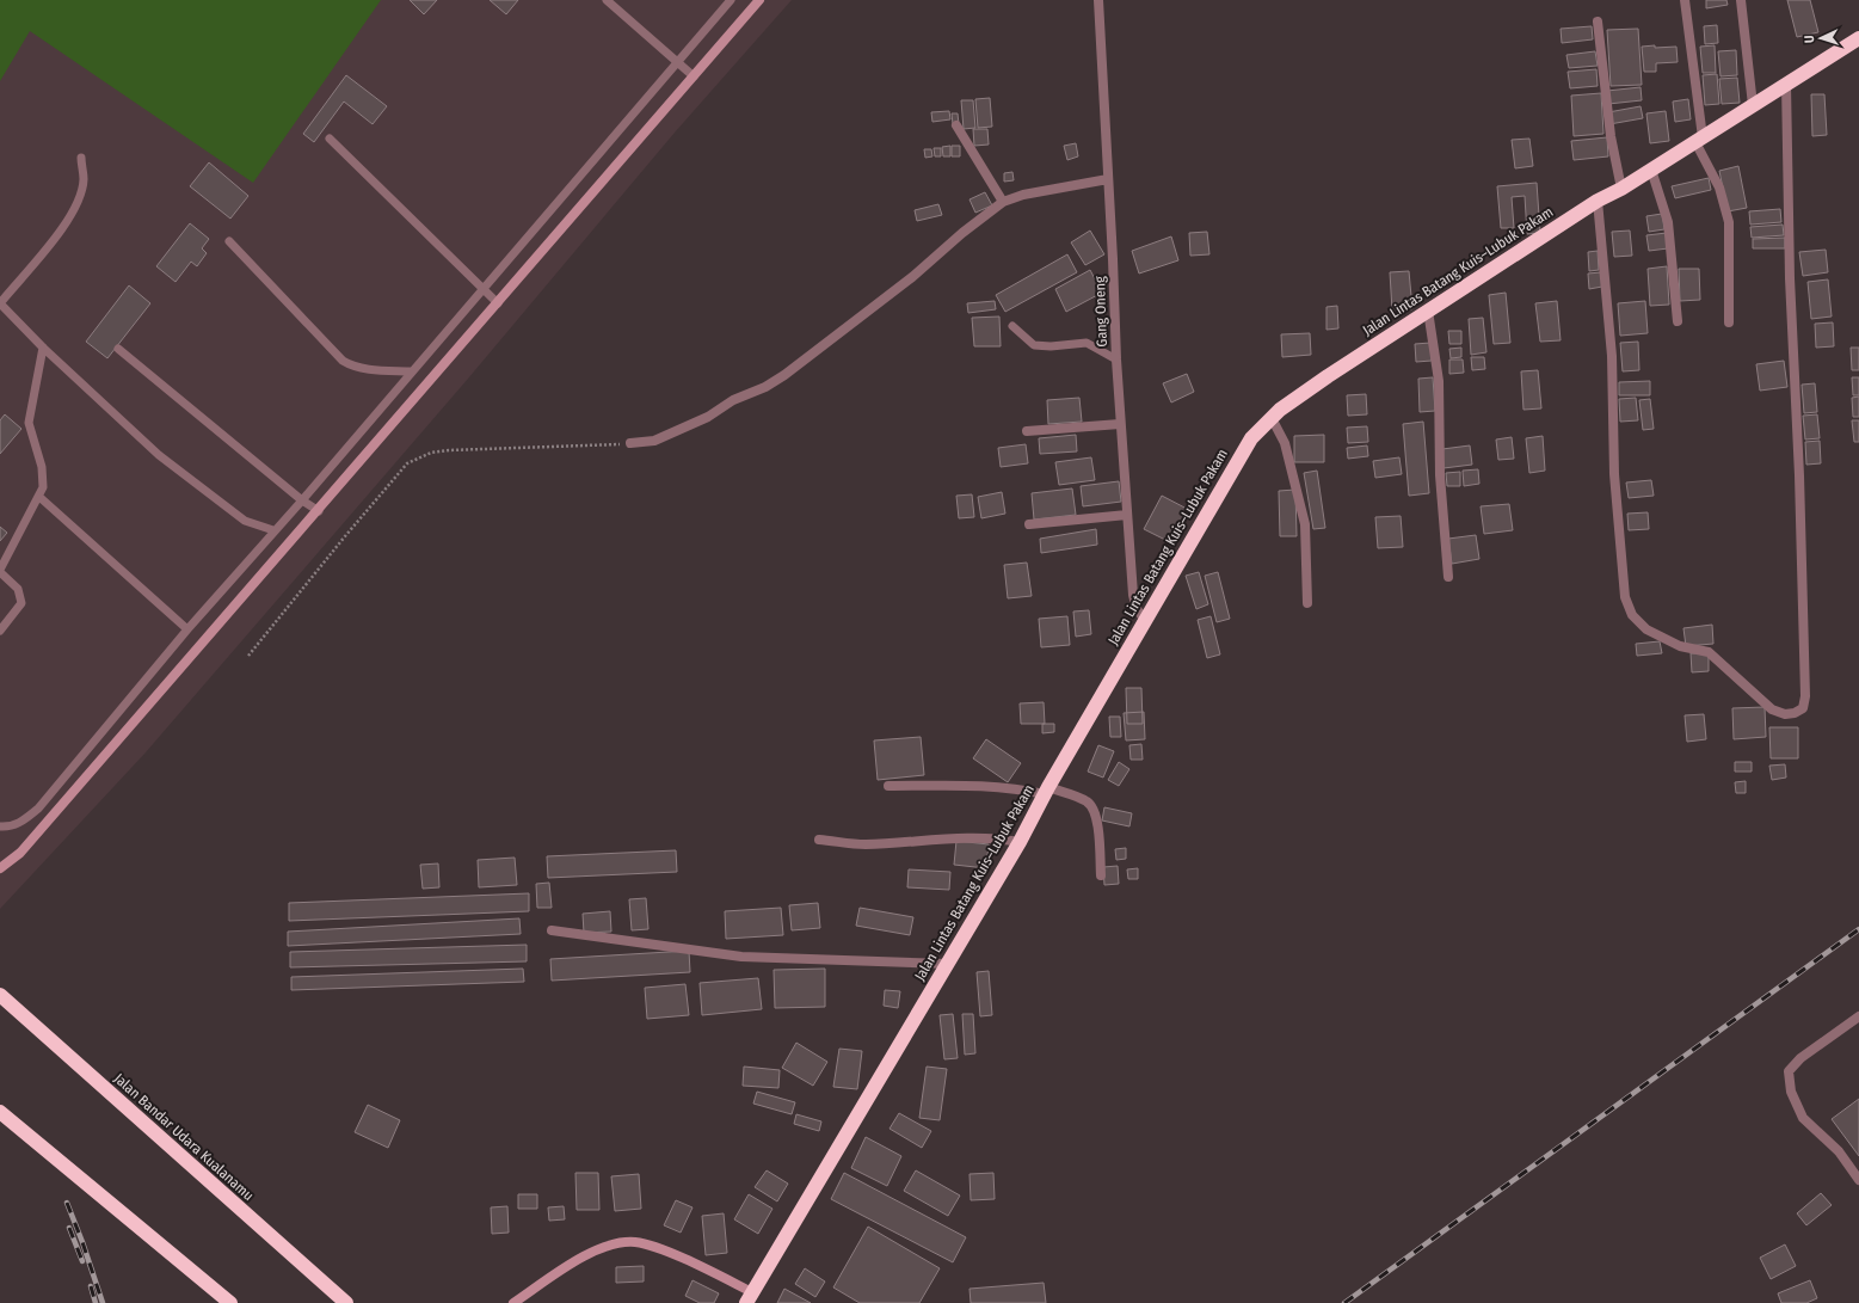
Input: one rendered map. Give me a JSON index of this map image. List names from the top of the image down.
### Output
{
  "streets": {
    "highway": ["Jalan Lintas Batang Kuis–Lubuk Pakam", "Jalan Bandar Udara Kualanamu"],
    "street": ["Gang Oneng"]
  },
  "crossings": [
    ["Jalan Lintas Batang Kuis–Lubuk Pakam", "Gang Oneng"]
  ],
  "north": "left"
}
